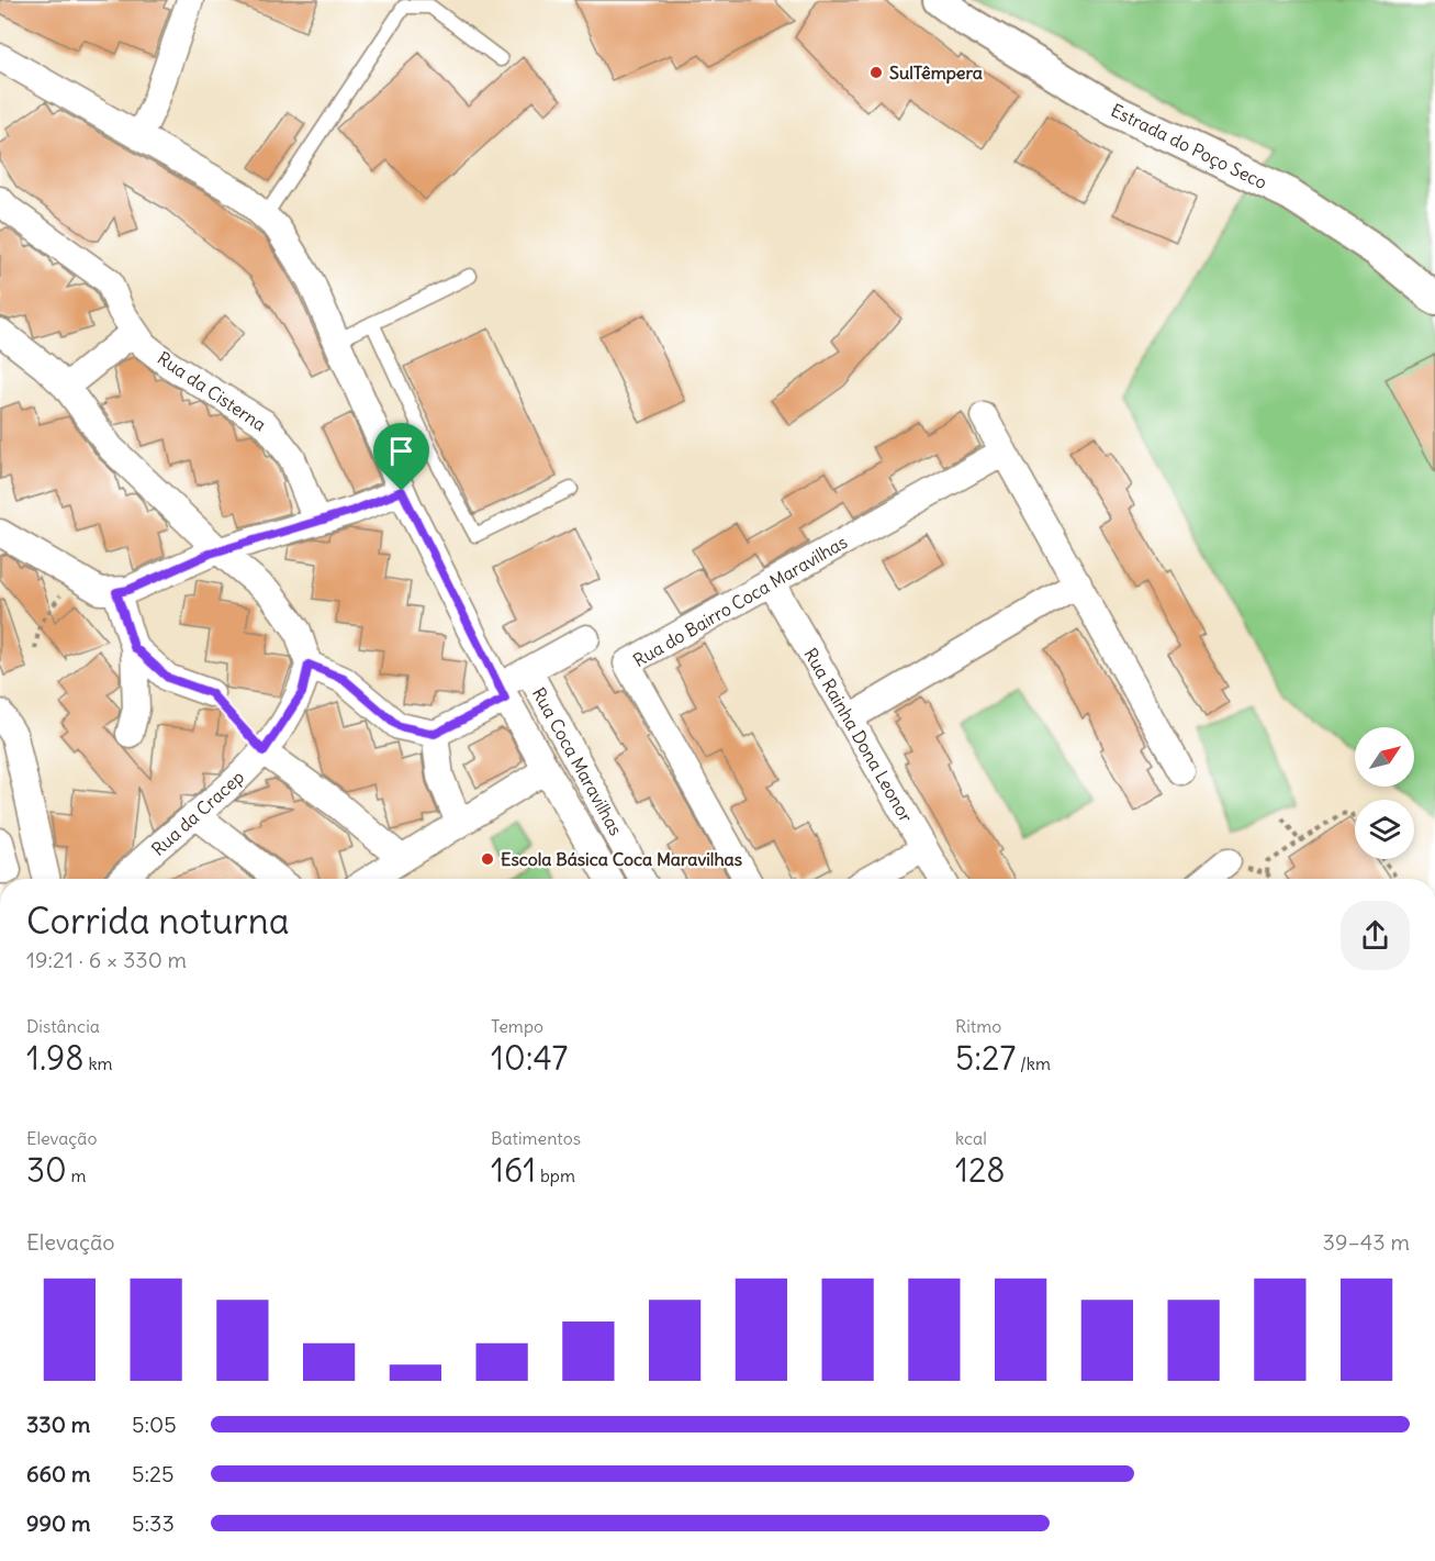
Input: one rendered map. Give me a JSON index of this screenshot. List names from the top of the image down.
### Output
{
  "streets": {
    "street": [
      "Estrada do Poço Seco",
      "Rua da Cisterna",
      "Rua do Bairro Coca Maravilhas",
      "Rua Rainha Dona Leonor",
      "Rua Coca Maravilhas",
      "Rua da Cracep"
    ]
  },
  "crossings": [
    ["Rua do Bairro Coca Maravilhas", "Rua Rainha Dona Leonor"]
  ],
  "places": ["SulTêmpera", "Escola Básica Coca Maravilhas"],
  "north": "top right",
  "page": {
    "heading": ["Corrida noturna", "19:21 · 6 × 330 m"],
    "stats": [
      ["Distância", "1.98 km"],
      ["Tempo", "10:47"],
      ["Ritmo", "5:27 /km"],
      ["Elevação", "30 m"],
      ["Batimentos", "161 bpm"],
      ["kcal", "128"]
    ],
    "chart": ["Elevação", "39–43 m"],
    "list": [
      {
        "name": "330 m",
        "note": "5:05"
      },
      {
        "name": "660 m",
        "note": "5:25"
      },
      {
        "name": "990 m",
        "note": "5:33"
      }
    ]
  }
}
